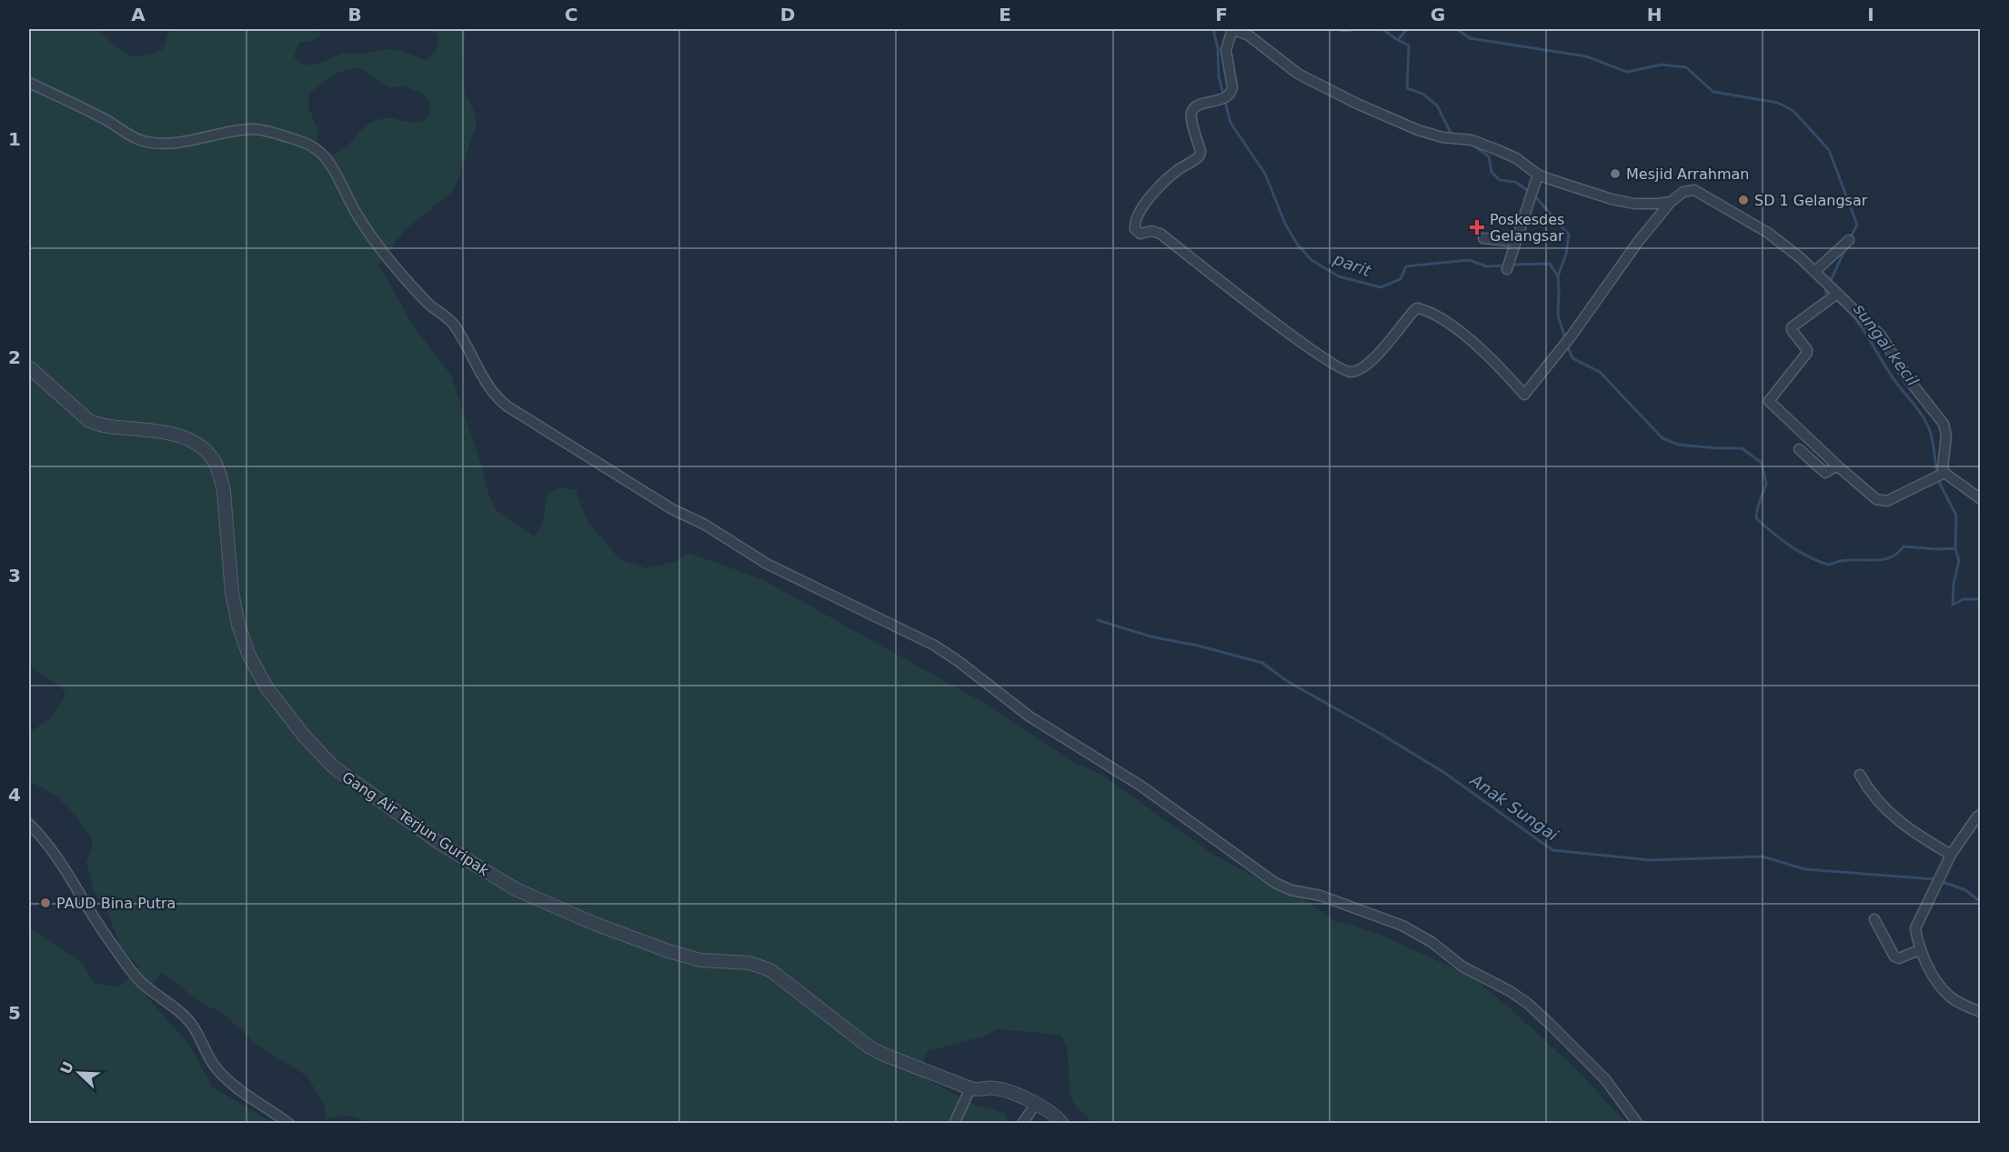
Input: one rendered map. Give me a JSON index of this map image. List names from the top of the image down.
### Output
{
  "streets": {
    "street": ["Gang Air Terjun Guripak"]
  },
  "water": ["parit", "sungai kecil", "Anak Sungai"],
  "places": {
    "other": ["Mesjid Arrahman", "SD 1 Gelangsar", "PAUD Bina Putra"],
    "health": ["Poskesdes Gelangsar"]
  },
  "north": "top left",
  "grid": {
    "columns": [
      "A",
      "B",
      "C",
      "D",
      "E",
      "F",
      "G",
      "H",
      "I"
    ],
    "rows": [
      "1",
      "2",
      "3",
      "4",
      "5"
    ]
  }
}
